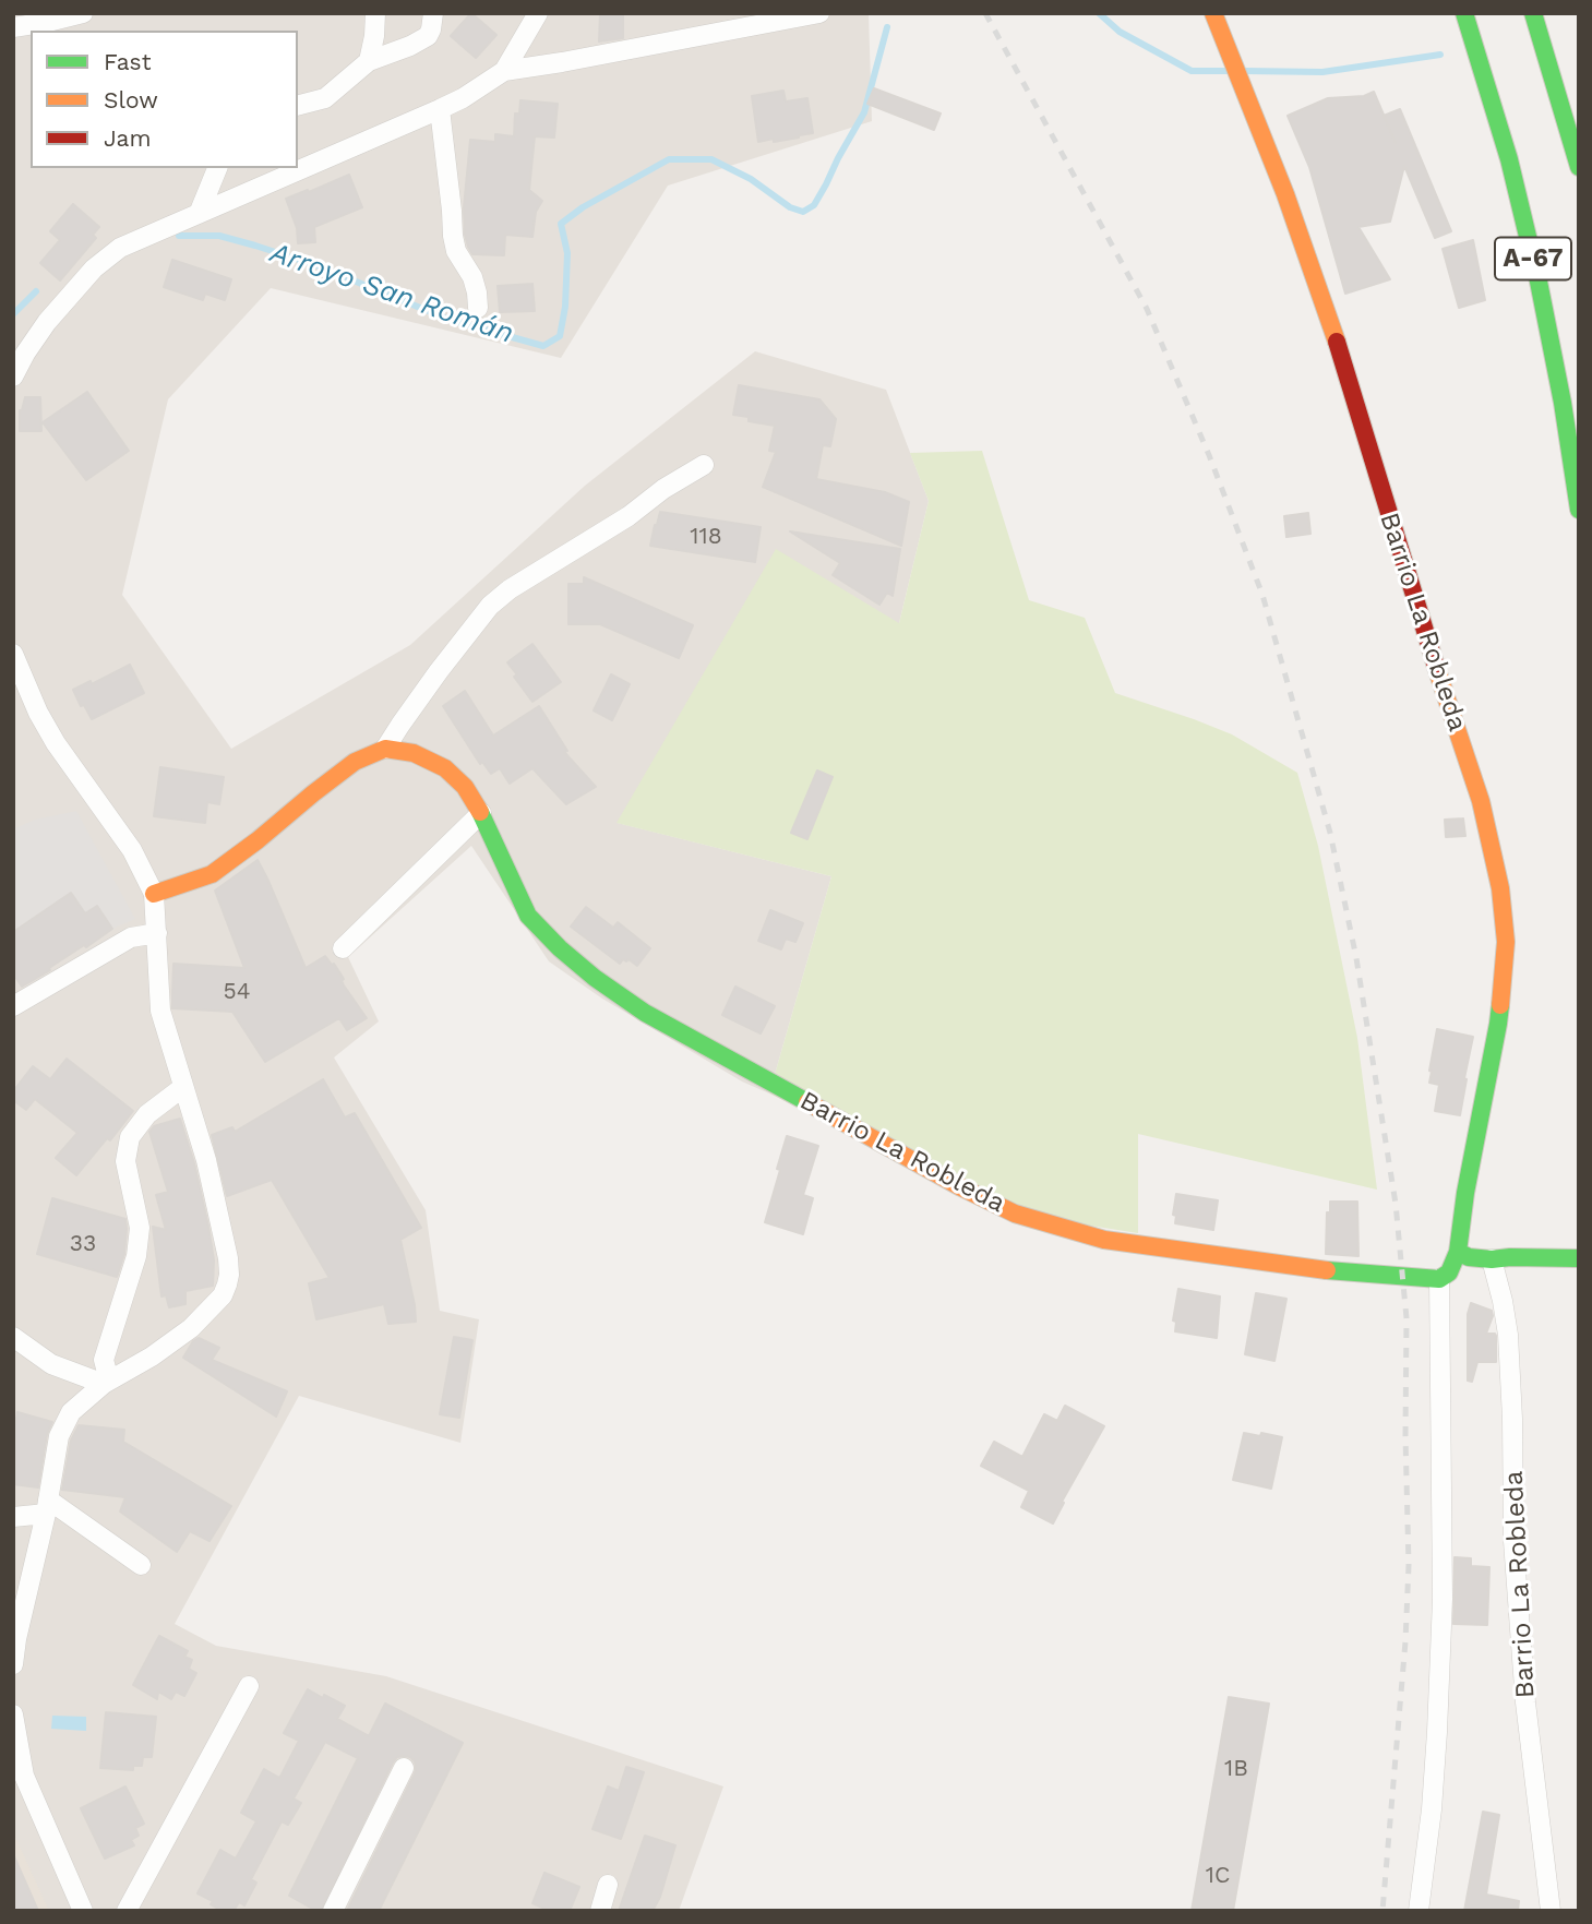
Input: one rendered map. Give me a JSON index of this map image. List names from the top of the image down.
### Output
{
  "streets": {
    "main road": ["A-67", "Barrio La Robleda"]
  },
  "water": ["Arroyo San Román"],
  "house_numbers": [
    "118",
    "54",
    "33",
    "1B",
    "1C"
  ],
  "legend": ["Fast", "Slow", "Jam"]
}
